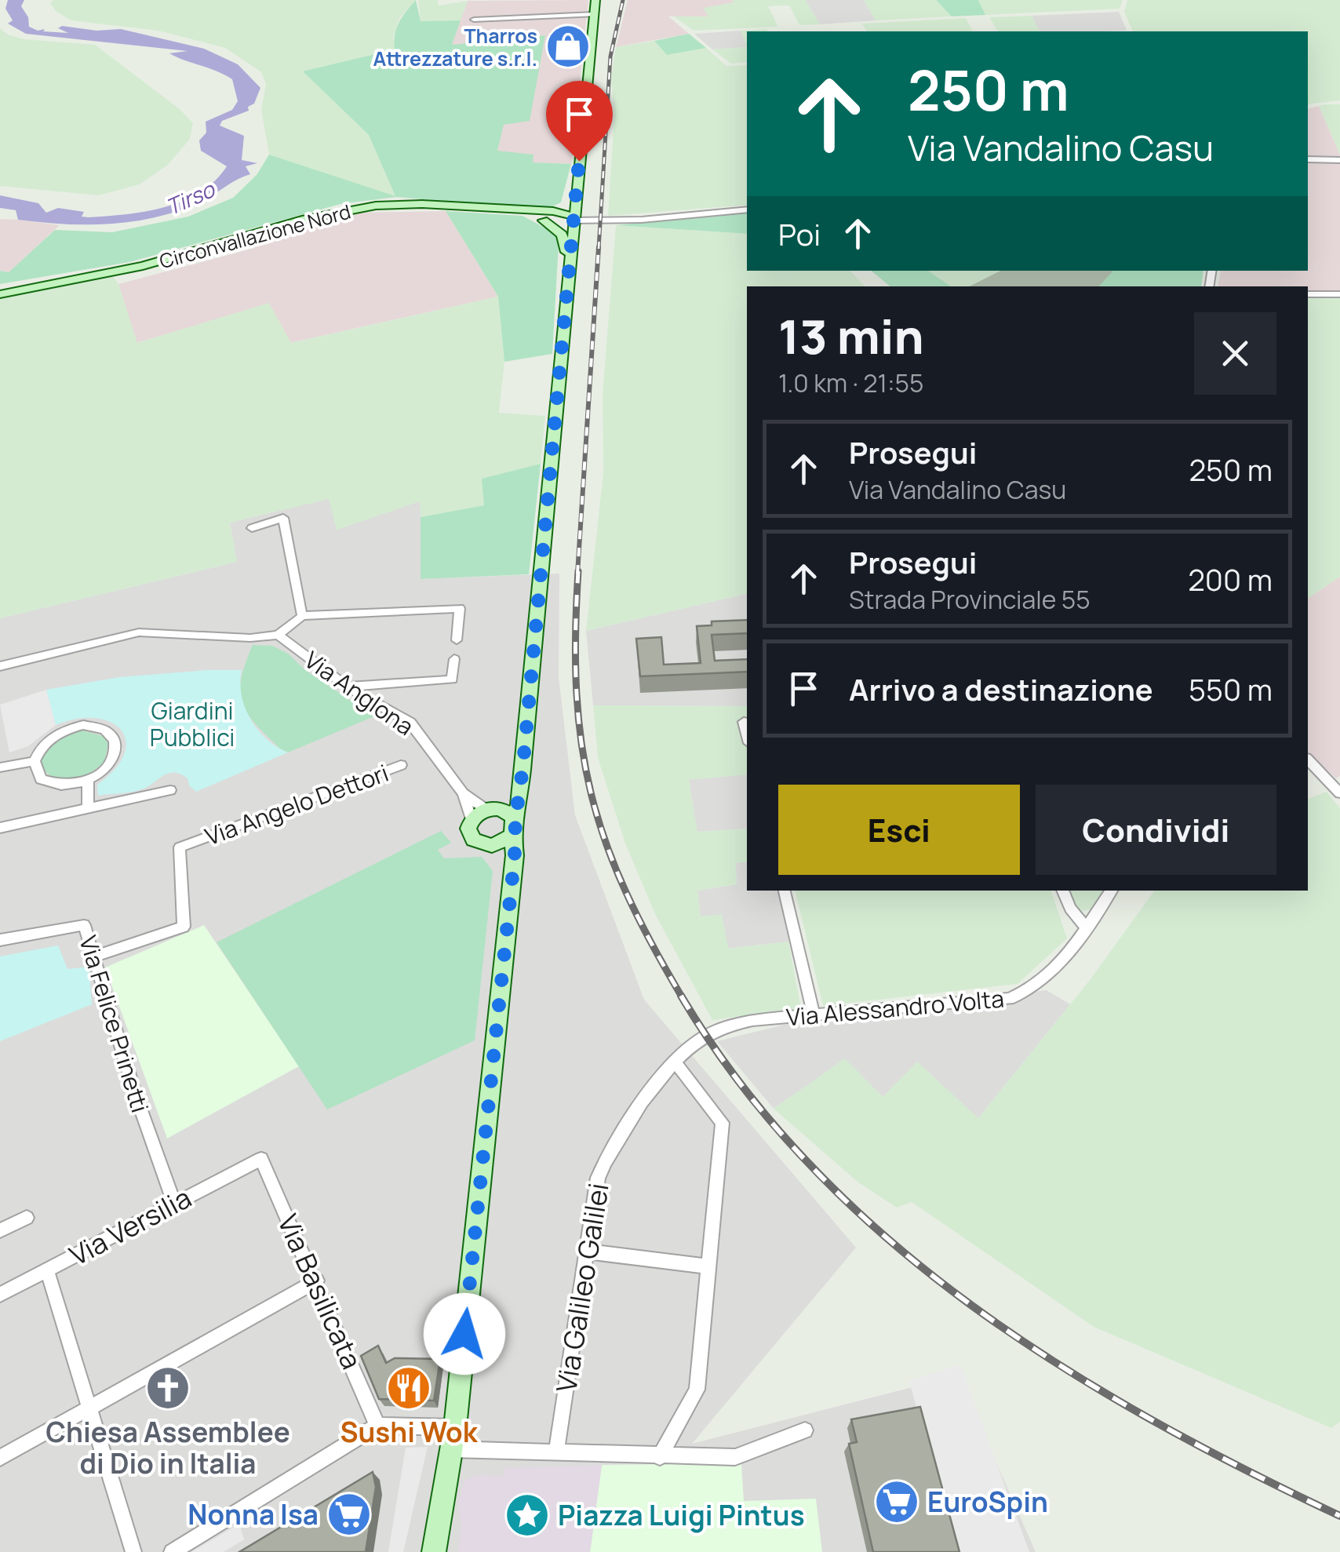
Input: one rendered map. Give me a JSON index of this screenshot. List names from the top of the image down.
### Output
{
  "streets": {
    "main road": ["Circonvallazione Nord"],
    "street": [
      "Via Anglona",
      "Via Angelo Dettori",
      "Via Alessandro Volta",
      "Via Felice Prinetti",
      "Via Versilia",
      "Via Galileo Galilei",
      "Via Basilicata"
    ]
  },
  "crossings": [
    ["Via Angelo Dettori", "Via Felice Prinetti"],
    ["Via Alessandro Volta", "Via Galileo Galilei"],
    ["Via Felice Prinetti", "Via Versilia"],
    ["Via Versilia", "Via Basilicata"]
  ],
  "water": ["Tirso"],
  "parks": ["Giardini Pubblici"],
  "places": {
    "shop": ["Tharros Attrezzature s.r.l."],
    "church": ["Chiesa Assemblee di Dio in Italia"],
    "restaurant": ["Sushi Wok"],
    "supermarket": ["EuroSpin", "Nonna Isa"],
    "place": ["Piazza Luigi Pintus"]
  },
  "page": {
    "turn": ["250 m", "Via Vandalino Casu"],
    "then": "Poi",
    "heading": ["13 min", "1.0 km · 21:55"],
    "list": [
      {
        "name": "Prosegui",
        "note": "Via Vandalino Casu",
        "value": "250 m"
      },
      {
        "name": "Prosegui",
        "note": "Strada Provinciale 55",
        "value": "200 m"
      },
      {
        "name": "Arrivo a destinazione",
        "value": "550 m"
      }
    ],
    "buttons": ["Esci", "Condividi"]
  }
}
